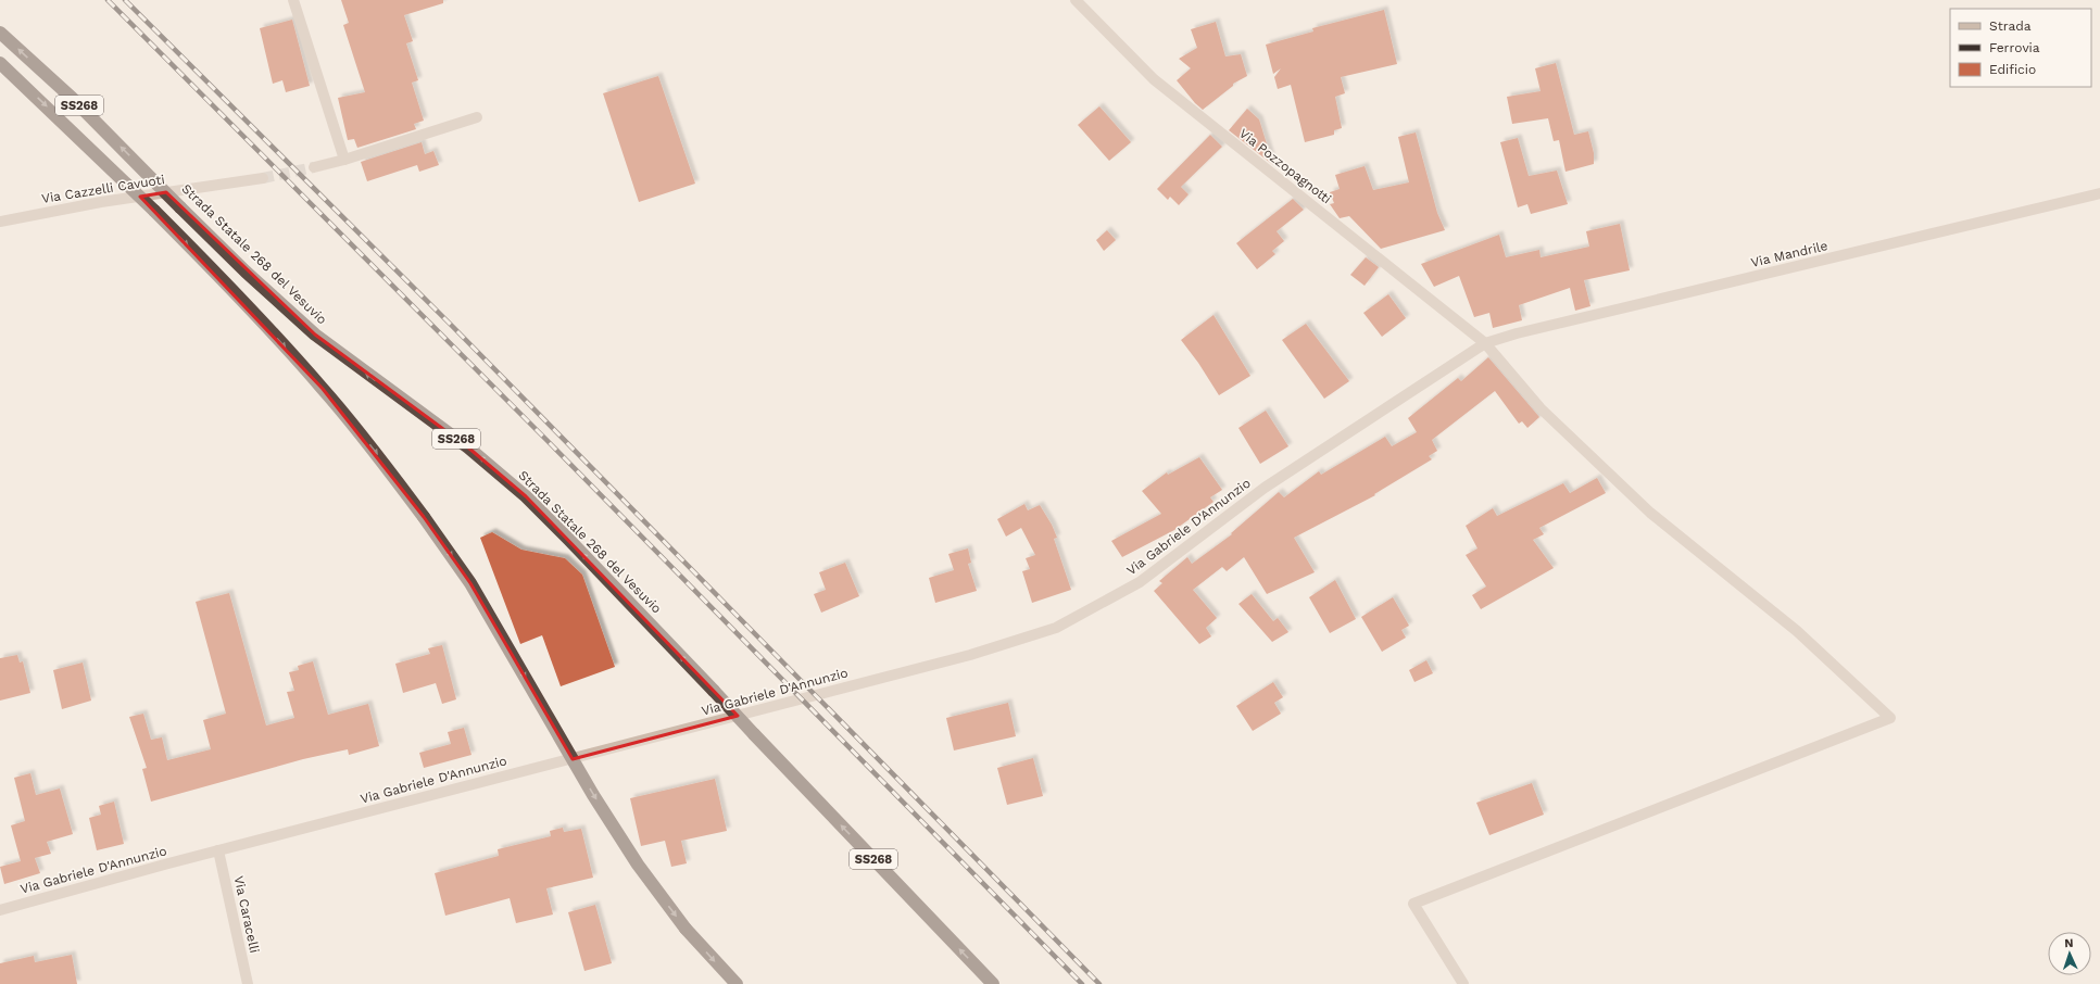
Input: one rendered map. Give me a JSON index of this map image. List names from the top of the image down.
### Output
{
  "streets": {
    "highway": ["SS268", "Strada Statale 268 del Vesuvio"],
    "street": [
      "Via Pozzopagnotti",
      "Via Cazzelli Cavuoti",
      "Via Mandrile",
      "Via Gabriele D'Annunzio",
      "Via Caracelli"
    ]
  },
  "crossings": [
    ["Via Pozzopagnotti", "Via Mandrile"],
    ["Via Pozzopagnotti", "Via Gabriele D'Annunzio"],
    ["Via Mandrile", "Via Gabriele D'Annunzio"],
    ["Via Gabriele D'Annunzio", "Via Caracelli"]
  ],
  "legend": ["Strada", "Ferrovia", "Edificio"],
  "north": "top"
}
